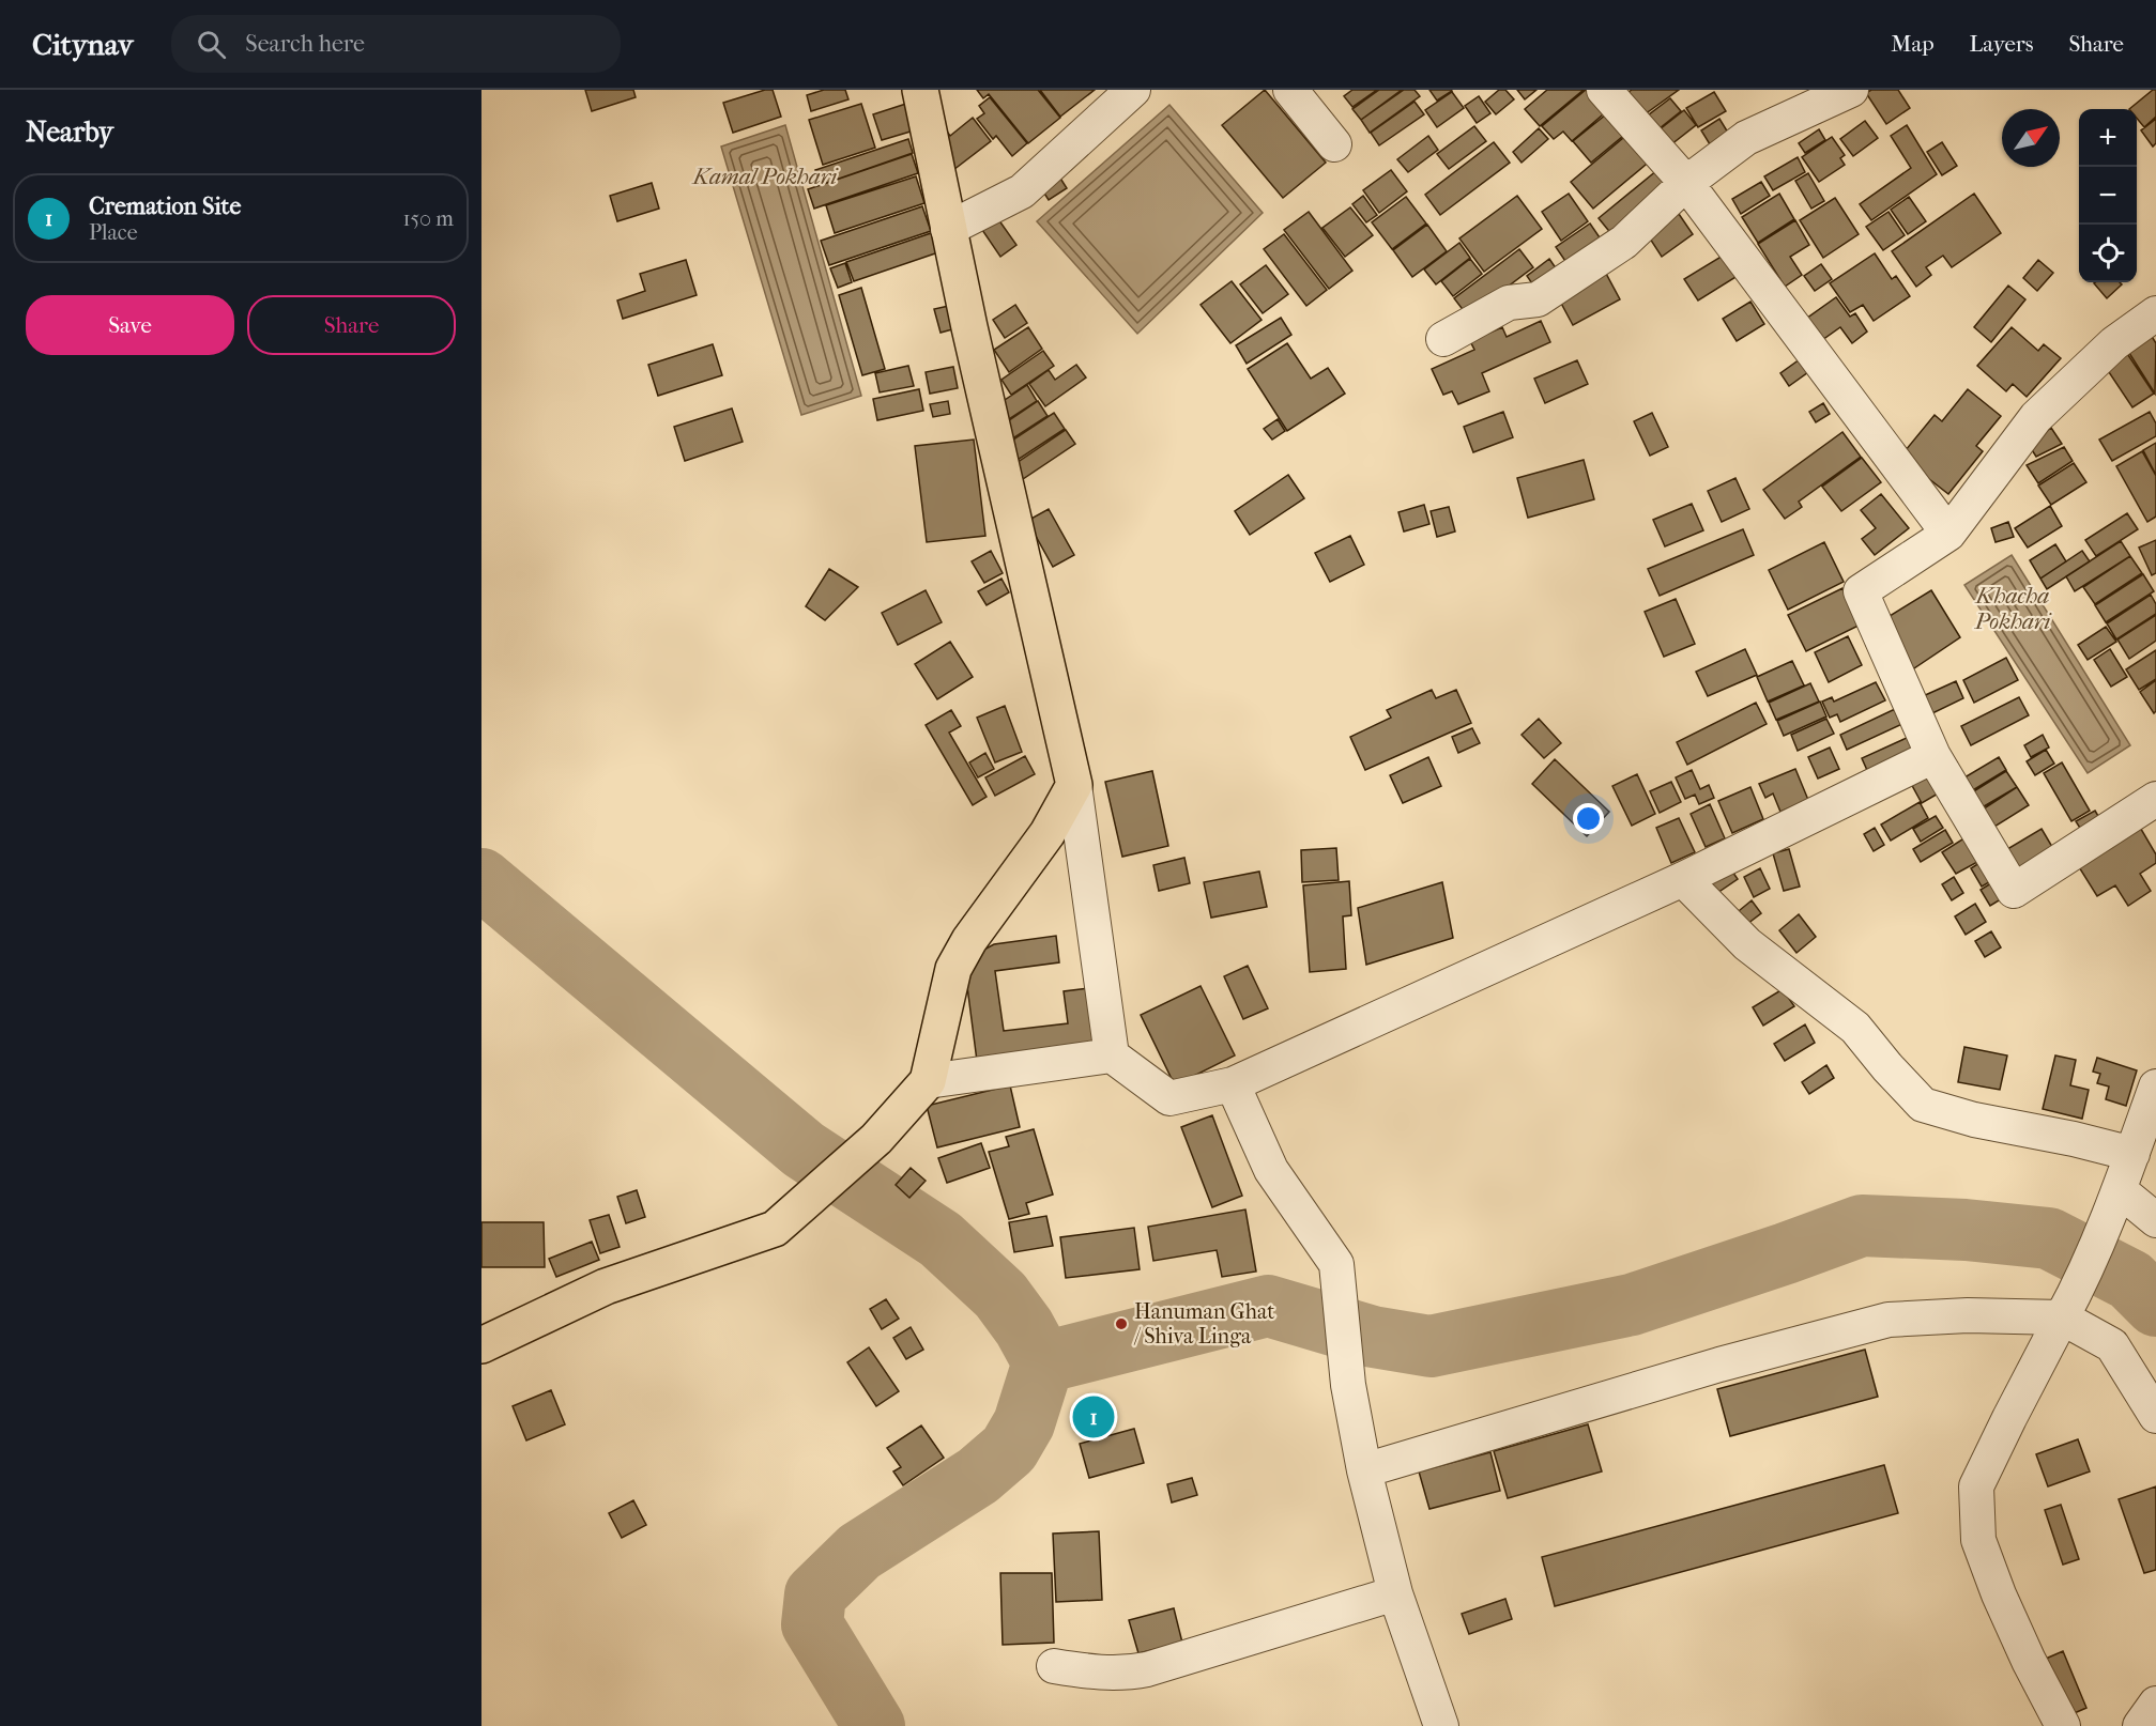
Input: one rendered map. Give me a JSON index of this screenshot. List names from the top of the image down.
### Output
{
  "water": ["Kamal Pokhari", "Khacha Pokhari"],
  "places": ["Hanuman Ghat / Shiva Linga"],
  "north": "top right",
  "page": {
    "header": "Citynav",
    "search": "Search here",
    "nav": ["Map", "Layers", "Share"],
    "heading": "Nearby",
    "map_buttons": ["+", "−"],
    "list": [
      {
        "mark": "1",
        "name": "Cremation Site",
        "note": "Place",
        "value": "150 m"
      }
    ],
    "buttons": ["Save", "Share"],
    "pins": "1"
  }
}
